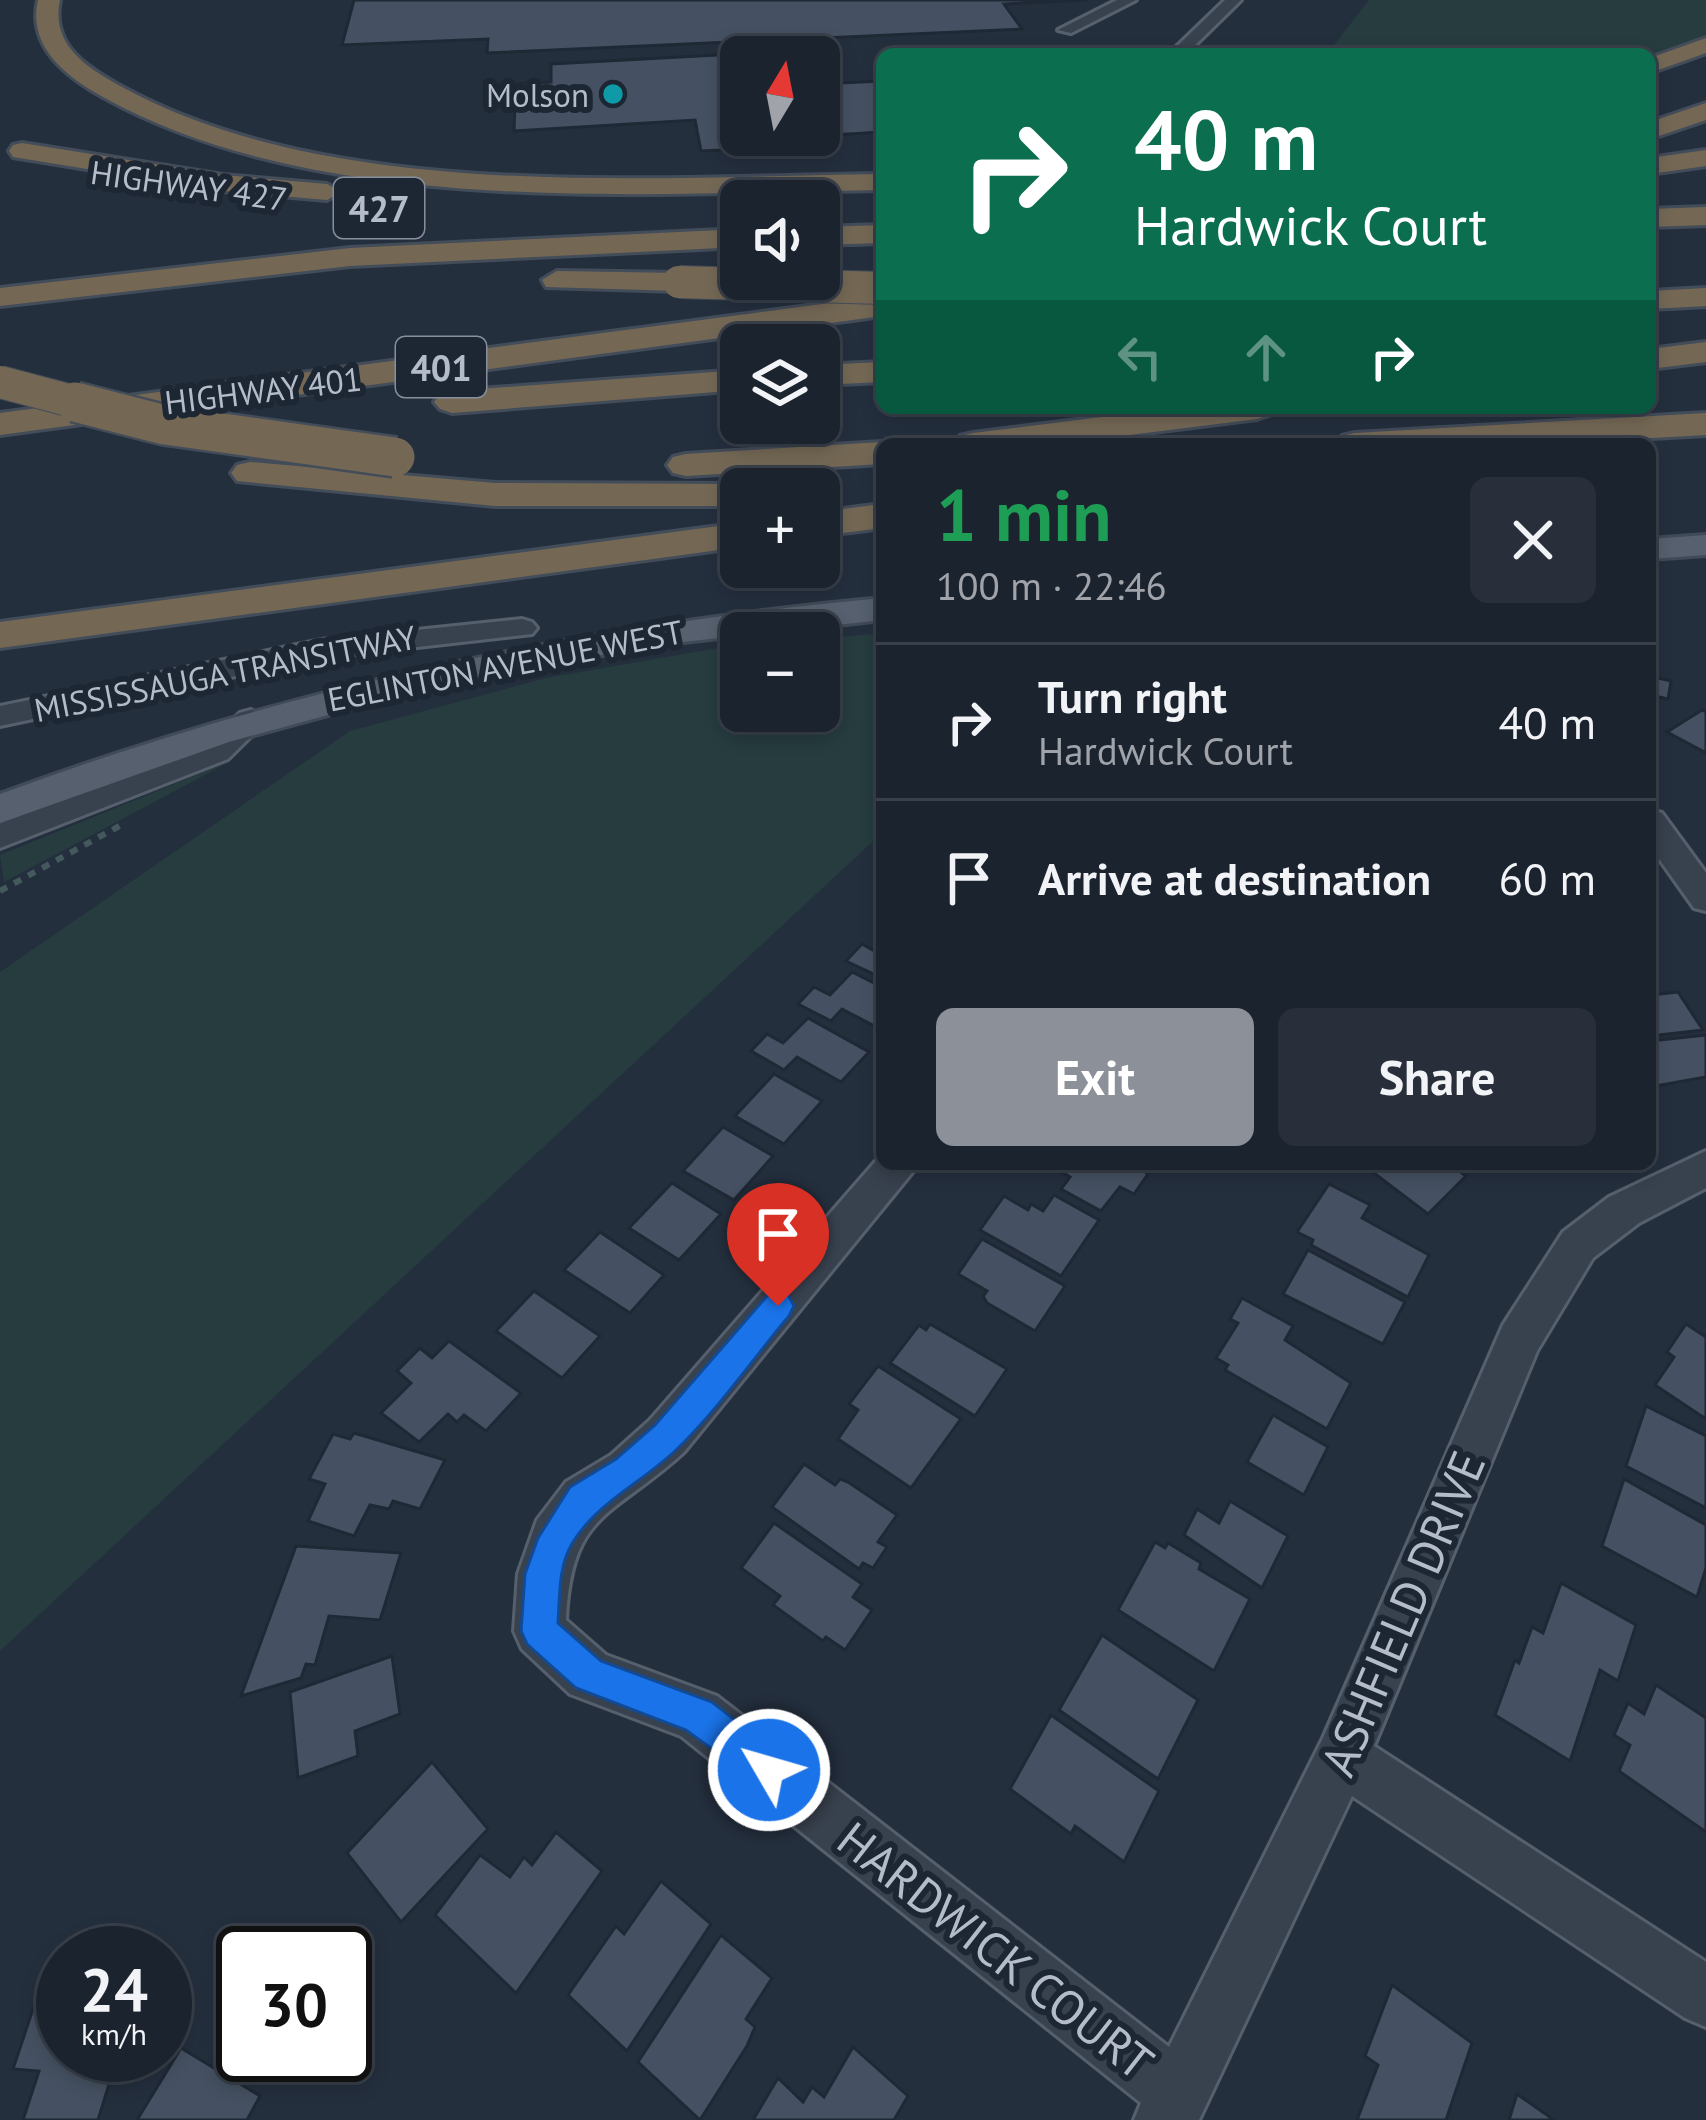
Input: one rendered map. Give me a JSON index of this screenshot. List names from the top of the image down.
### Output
{
  "streets": {
    "highway": [
      "HIGHWAY 427",
      "427",
      "401",
      "HIGHWAY 401"
    ],
    "main road": ["EGLINTON AVENUE WEST"],
    "street": ["MISSISSAUGA TRANSITWAY", "ASHFIELD DRIVE", "HARDWICK COURT"]
  },
  "crossings": [
    ["EGLINTON AVENUE WEST", "MISSISSAUGA TRANSITWAY"],
    ["ASHFIELD DRIVE", "HARDWICK COURT"]
  ],
  "places": ["Molson"],
  "north": "top",
  "page": {
    "map_buttons": ["+", "−"],
    "turn": ["40 m", "Hardwick Court"],
    "heading": ["1 min", "100 m · 22:46"],
    "list": [
      {
        "name": "Turn right",
        "note": "Hardwick Court",
        "value": "40 m"
      },
      {
        "name": "Arrive at destination",
        "value": "60 m"
      }
    ],
    "buttons": ["Exit", "Share"],
    "speed": "24 km/h",
    "limit": "30"
  }
}
